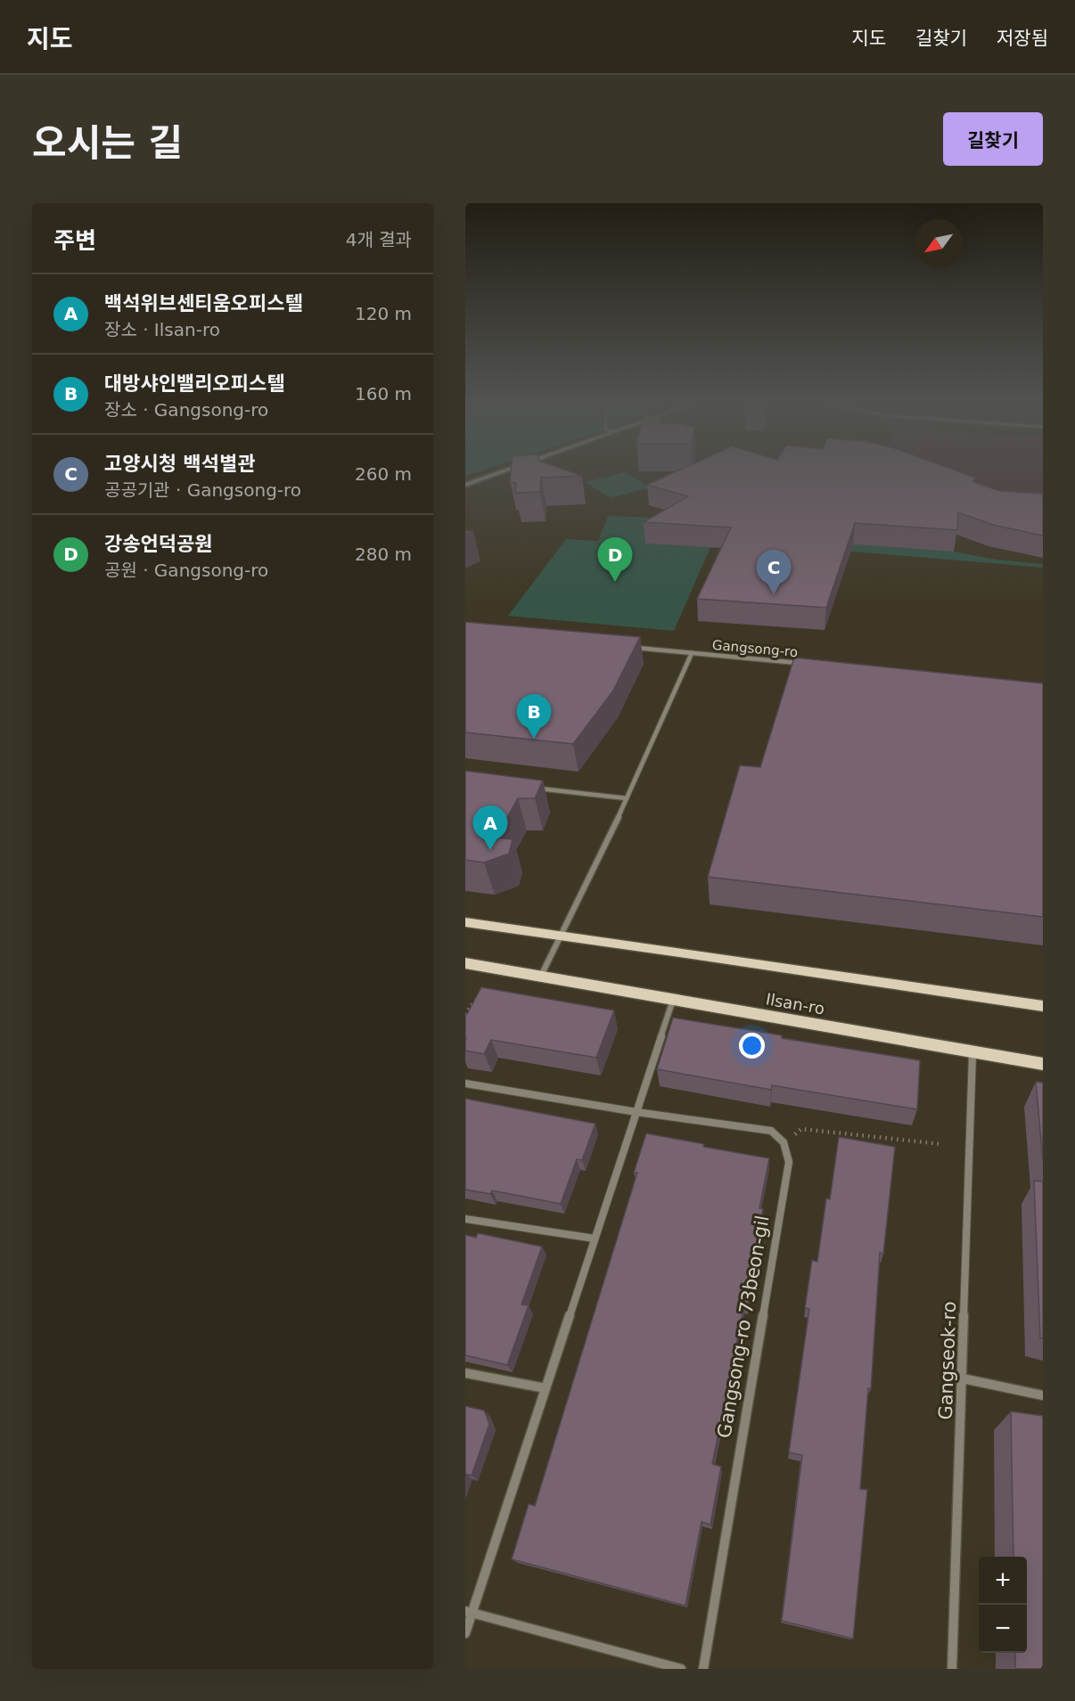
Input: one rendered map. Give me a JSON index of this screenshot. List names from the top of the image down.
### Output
{
  "streets": {
    "main road": ["Ilsan-ro"],
    "street": ["Gangsong-ro", "Gangsong-ro 73beon-gil", "Gangseok-ro"]
  },
  "crossings": [
    ["Ilsan-ro", "Gangseok-ro"]
  ],
  "north": "bottom left",
  "page": {
    "header": "지도",
    "nav": ["지도", "길찾기", "저장됨"],
    "title": "오시는 길",
    "buttons": "길찾기",
    "heading": ["주변", "4개 결과"],
    "list": [
      {
        "mark": "A",
        "name": "백석위브센티움오피스텔",
        "note": "장소 · Ilsan-ro",
        "value": "120 m"
      },
      {
        "mark": "B",
        "name": "대방샤인밸리오피스텔",
        "note": "장소 · Gangsong-ro",
        "value": "160 m"
      },
      {
        "mark": "C",
        "name": "고양시청 백석별관",
        "note": "공공기관 · Gangsong-ro",
        "value": "260 m"
      },
      {
        "mark": "D",
        "name": "강송언덕공원",
        "note": "공원 · Gangsong-ro",
        "value": "280 m"
      }
    ],
    "pins": [
      "D",
      "C",
      "B",
      "A"
    ],
    "map_buttons": ["+", "−"]
  }
}
